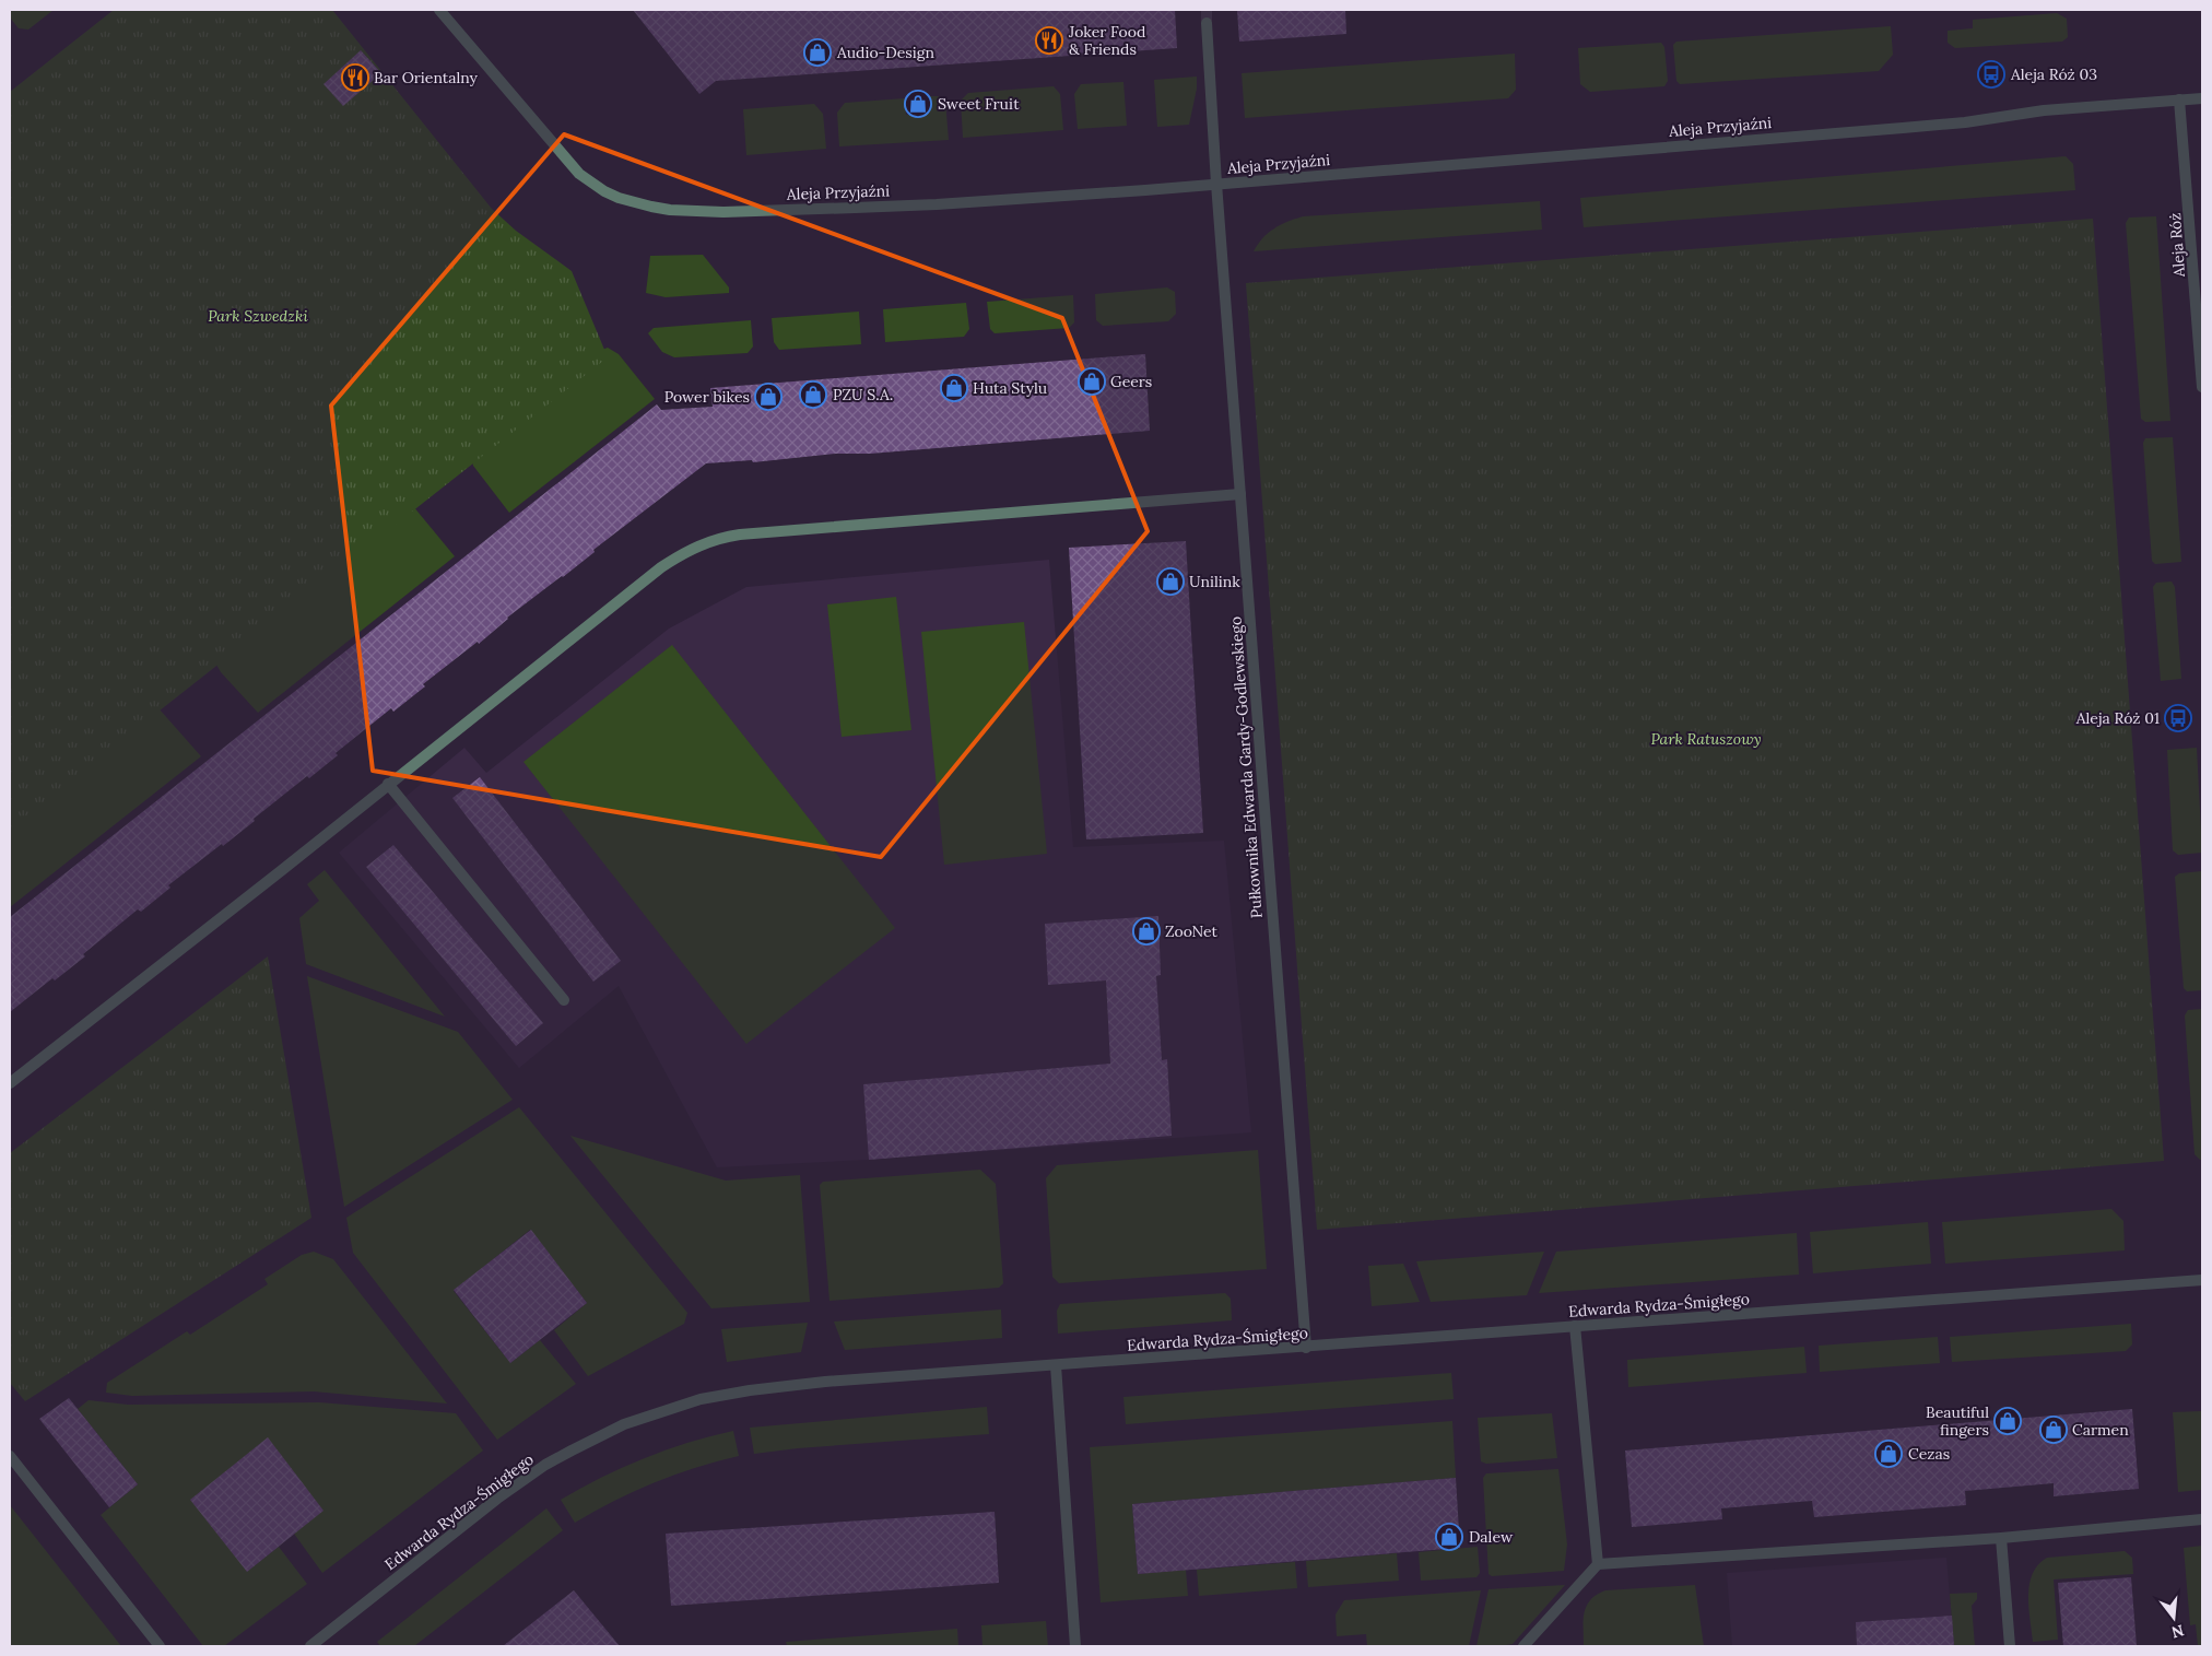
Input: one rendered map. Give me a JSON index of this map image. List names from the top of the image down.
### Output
{
  "streets": {
    "street": [
      "Aleja Przyjaźni",
      "Aleja Róż",
      "Pułkownika Edwarda Gardy-Godlewskiego",
      "Edwarda Rydza-Śmigłego"
    ]
  },
  "crossings": [
    ["Aleja Przyjaźni", "Aleja Róż"],
    ["Aleja Przyjaźni", "Pułkownika Edwarda Gardy-Godlewskiego"],
    ["Pułkownika Edwarda Gardy-Godlewskiego", "Edwarda Rydza-Śmigłego"]
  ],
  "parks": ["Park Szwedzki", "Park Ratuszowy"],
  "places": {
    "restaurant": ["Joker Food & Friends", "Bar Orientalny"],
    "shop": [
      "Audio-Design",
      "Sweet Fruit",
      "Geers",
      "Huta Stylu",
      "PZU S.A.",
      "Power bikes",
      "Unilink",
      "ZooNet",
      "Beautiful fingers",
      "Carmen",
      "Cezas",
      "Dalew"
    ],
    "bus stop": ["Aleja Róż 03", "Aleja Róż 01"]
  },
  "north": "bottom"
}
